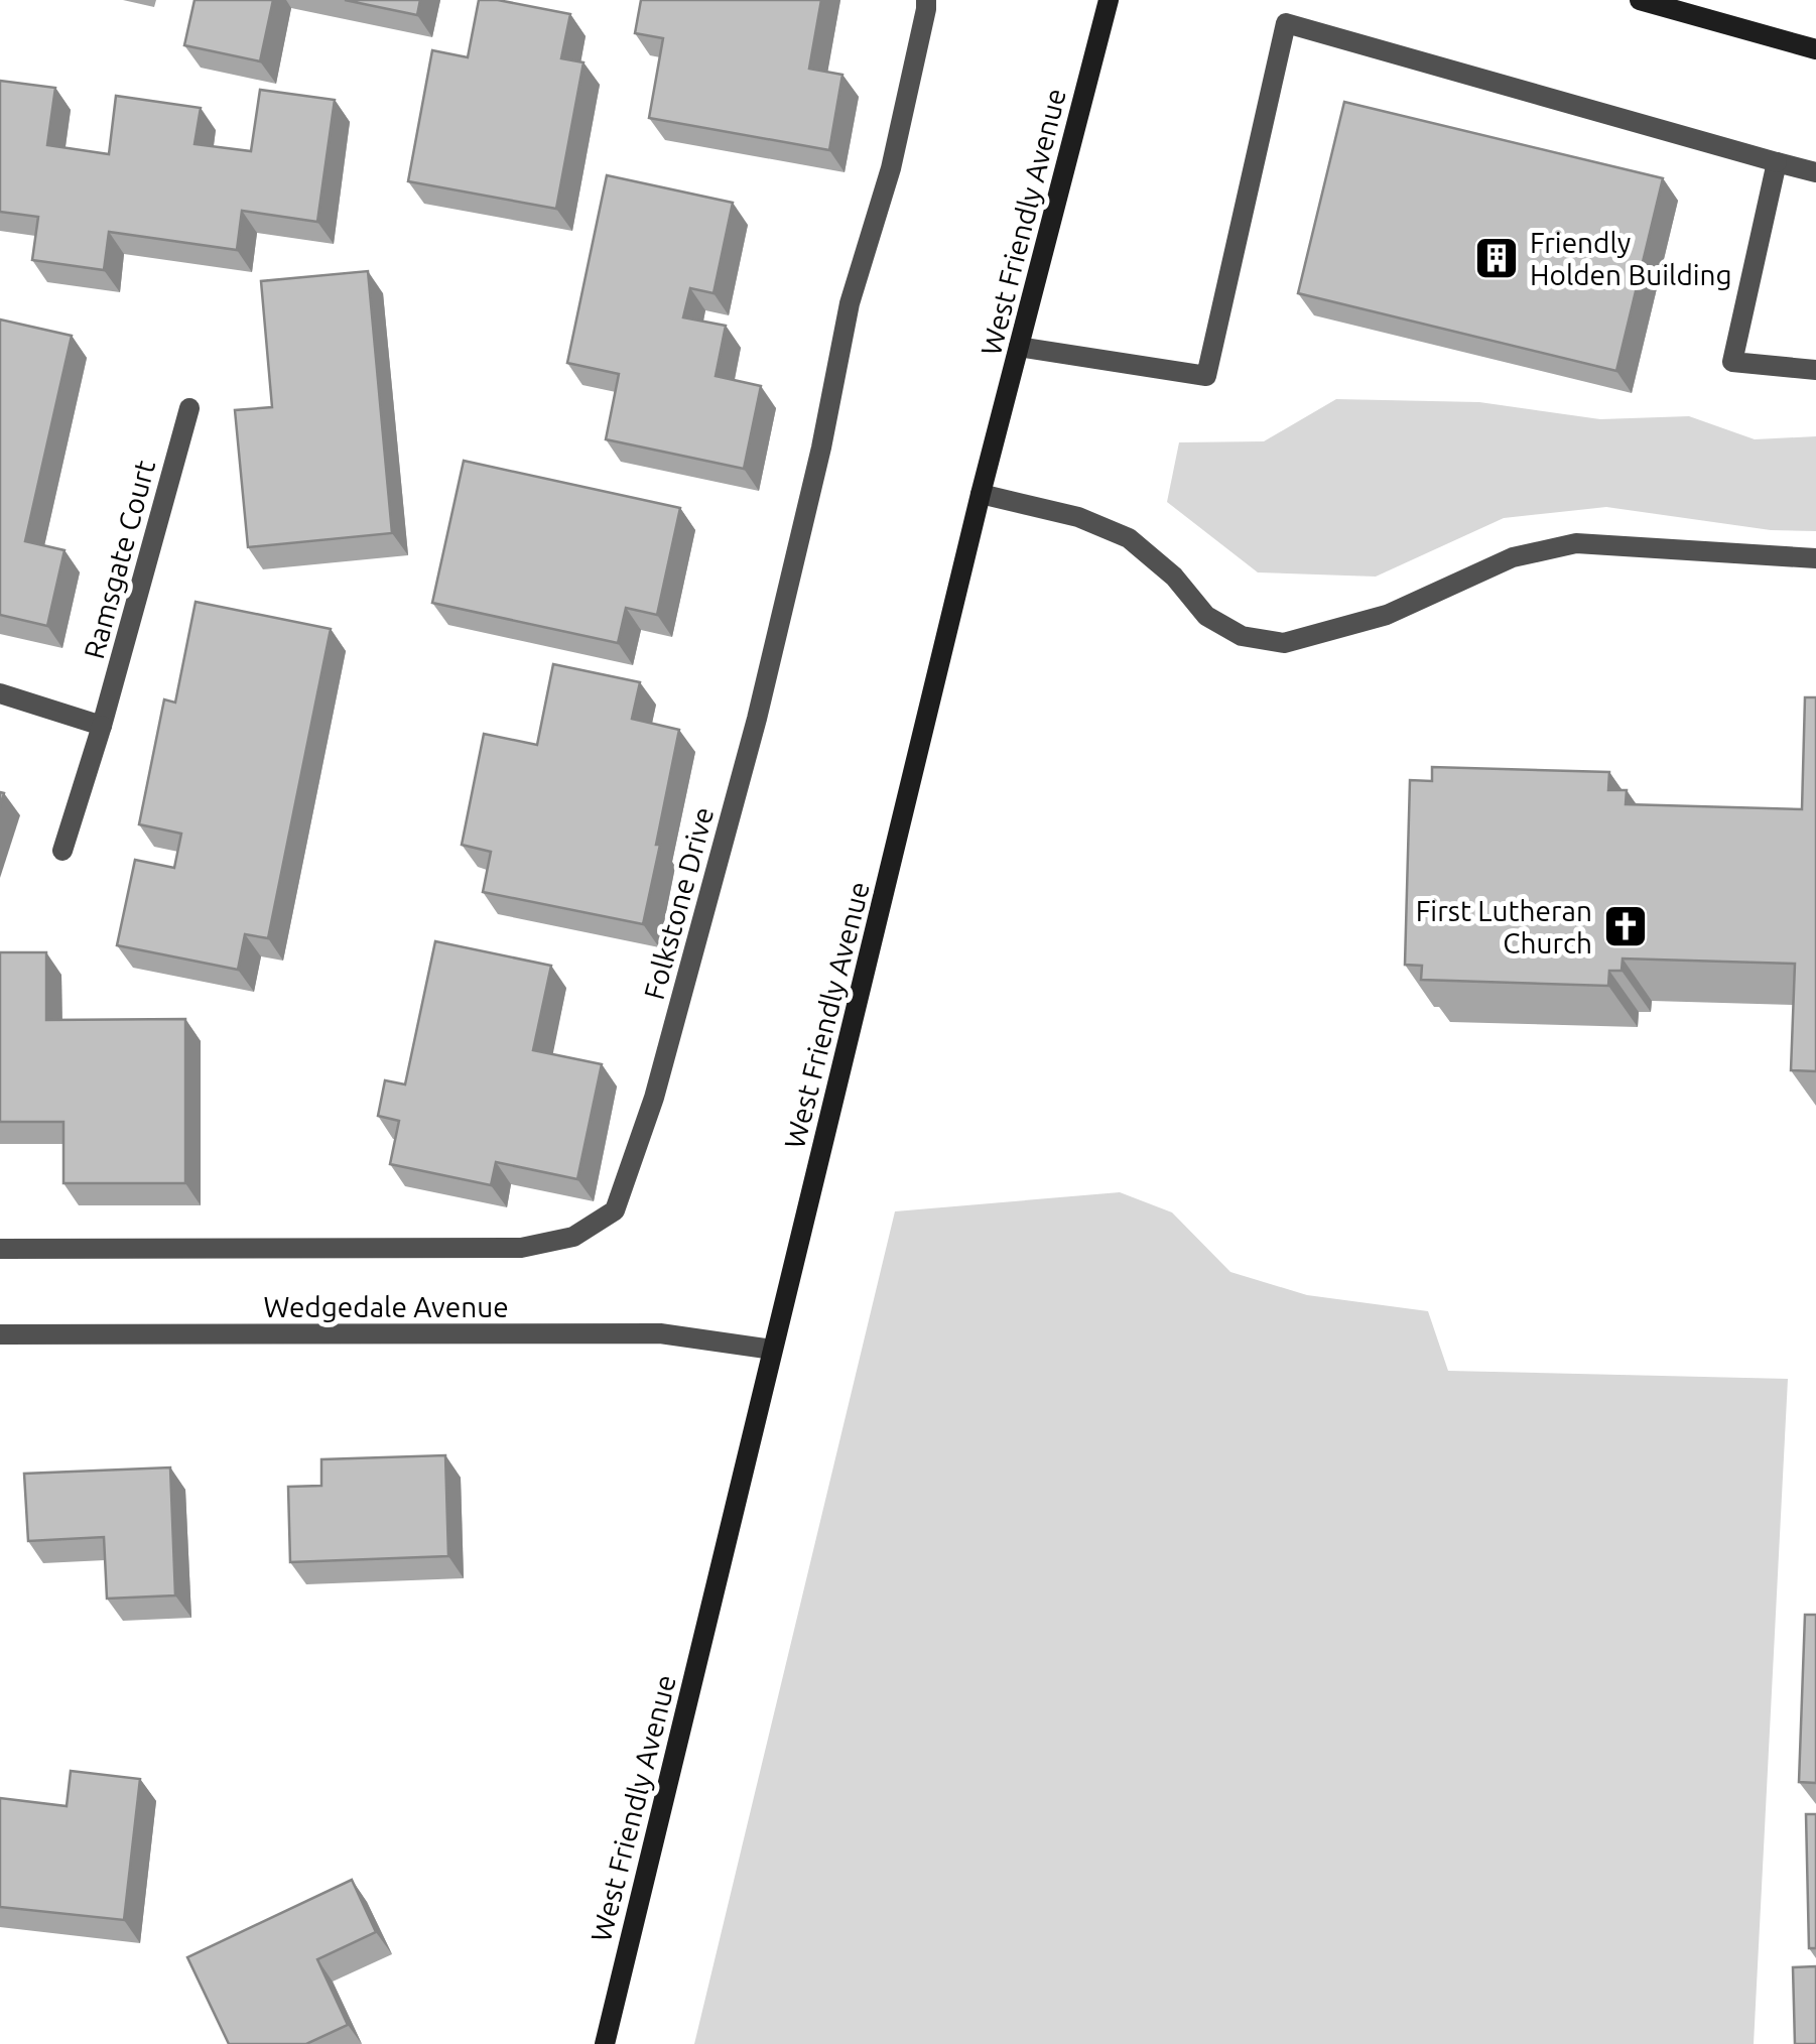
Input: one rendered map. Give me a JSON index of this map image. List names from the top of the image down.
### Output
{
  "streets": {
    "main road": ["West Friendly Avenue"],
    "street": ["Ramsgate Court", "Folkstone Drive", "Wedgedale Avenue"]
  },
  "crossings": [
    ["West Friendly Avenue", "Wedgedale Avenue"]
  ],
  "places": {
    "building": ["Friendly Holden Building"],
    "church": ["First Lutheran Church"]
  }
}
